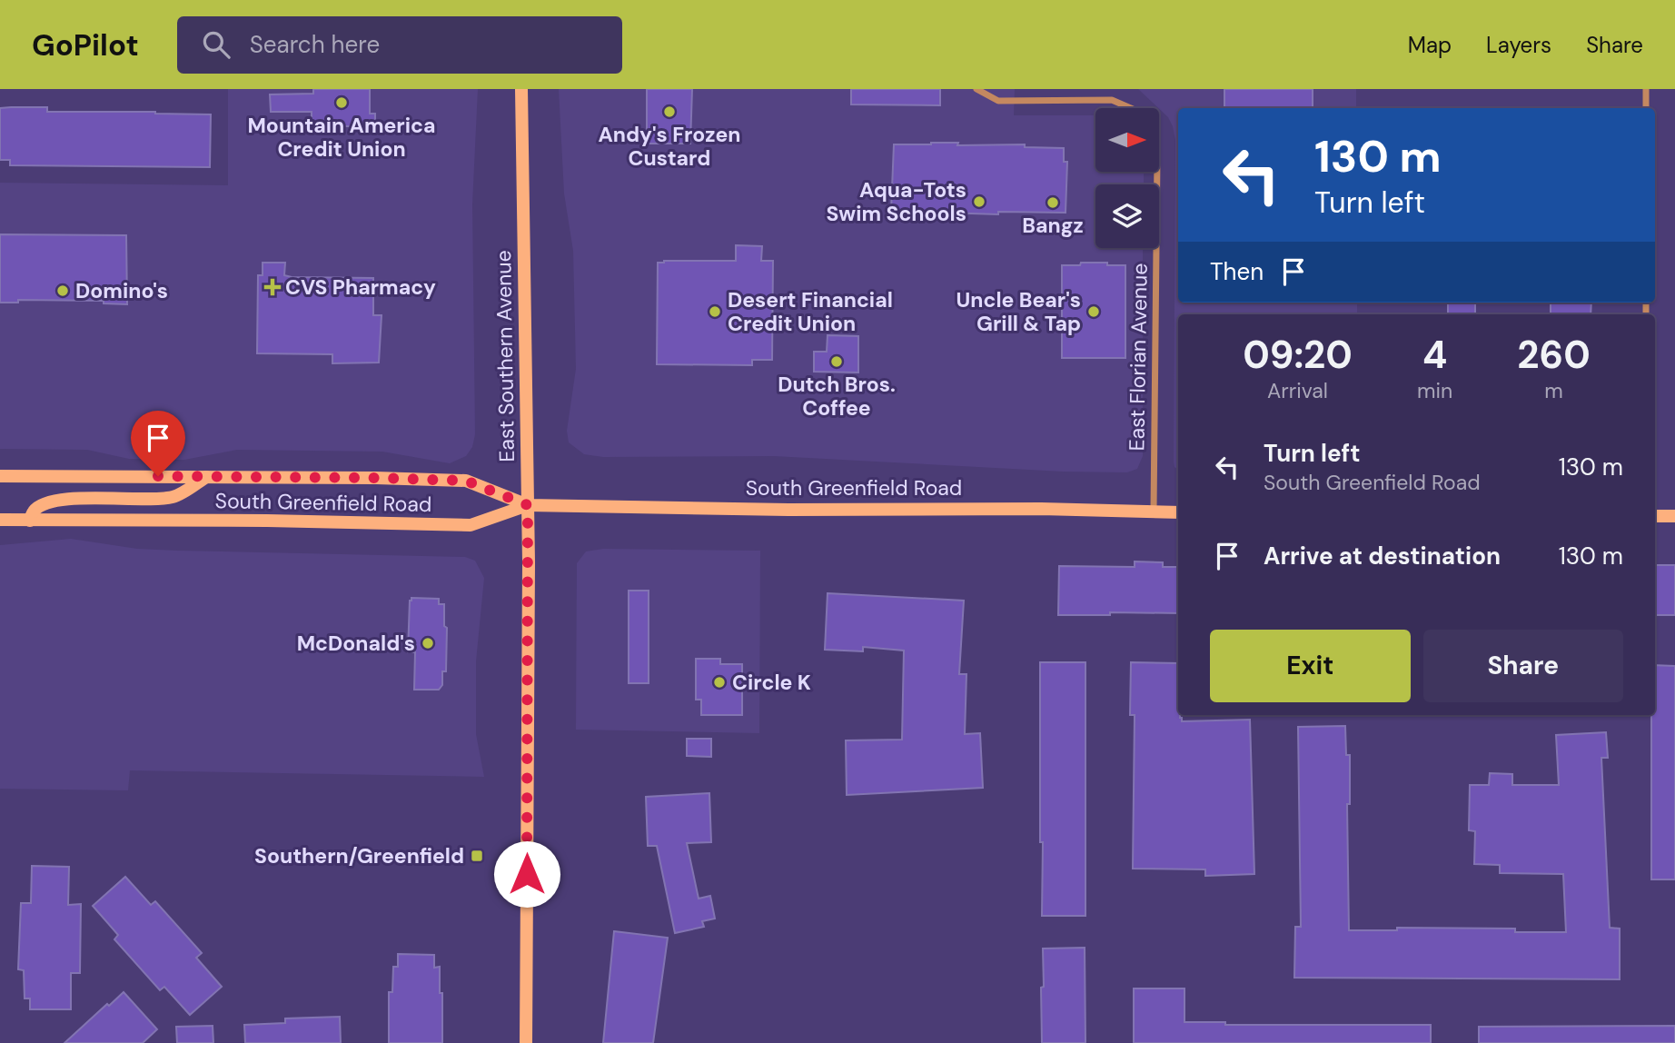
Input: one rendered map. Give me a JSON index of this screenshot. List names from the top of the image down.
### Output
{
  "streets": {
    "main road": ["East Southern Avenue", "South Greenfield Road"],
    "street": ["East Florian Avenue"]
  },
  "crossings": [
    ["East Southern Avenue", "South Greenfield Road"],
    ["East Florian Avenue", "South Greenfield Road"]
  ],
  "places": {
    "other": [
      "Mountain America Credit Union",
      "Andy's Frozen Custard",
      "Aqua-Tots Swim Schools",
      "Bangz",
      "Domino's",
      "Desert Financial Credit Union",
      "Uncle Bear's Grill & Tap",
      "Dutch Bros. Coffee",
      "McDonald's",
      "Circle K"
    ],
    "health": ["CVS Pharmacy"],
    "transit": ["Southern/Greenfield"]
  },
  "north": "right",
  "page": {
    "header": "GoPilot",
    "search": "Search here",
    "nav": ["Map", "Layers", "Share"],
    "turn": ["130 m", "Turn left"],
    "then": "Then",
    "eta": [
      "09:20",
      "Arrival",
      "4",
      "min",
      "260",
      "m"
    ],
    "list": [
      {
        "name": "Turn left",
        "note": "South Greenfield Road",
        "value": "130 m"
      },
      {
        "name": "Arrive at destination",
        "value": "130 m"
      }
    ],
    "buttons": ["Exit", "Share"]
  }
}
